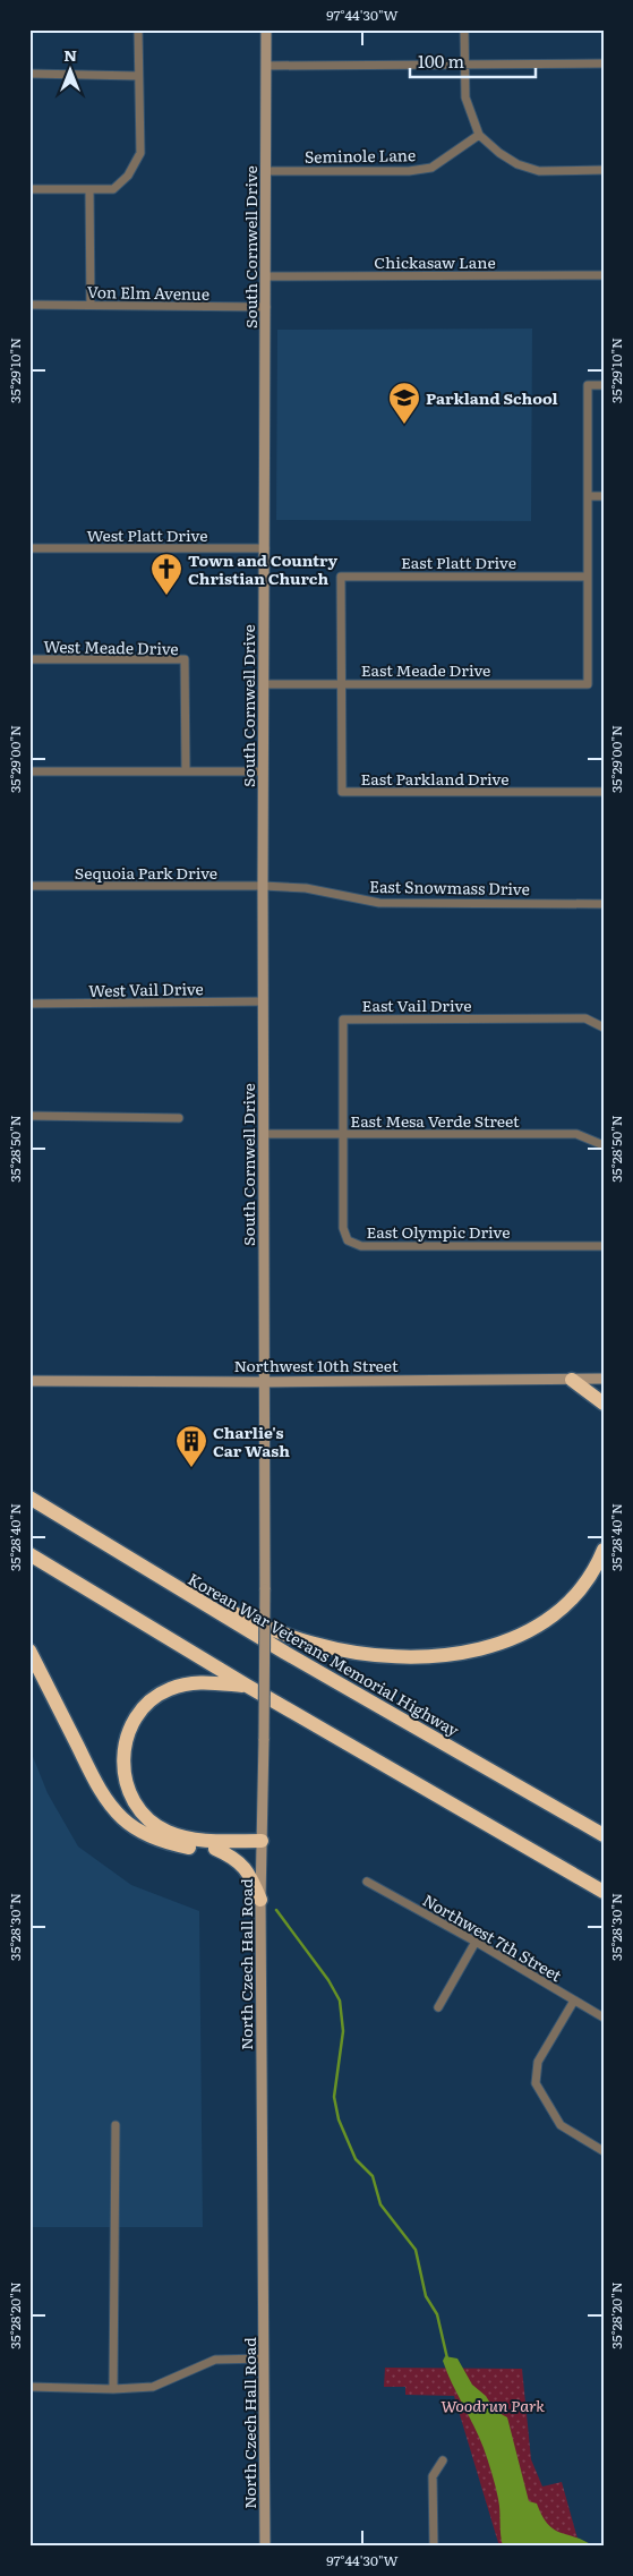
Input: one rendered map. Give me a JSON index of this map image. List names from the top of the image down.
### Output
{
  "streets": {
    "highway": ["Korean War Veterans Memorial Highway"],
    "main road": ["South Cornwell Drive", "Northwest 10th Street", "North Czech Hall Road"],
    "street": [
      "Seminole Lane",
      "Chickasaw Lane",
      "Von Elm Avenue",
      "West Platt Drive",
      "East Platt Drive",
      "West Meade Drive",
      "East Meade Drive",
      "East Parkland Drive",
      "Sequoia Park Drive",
      "East Snowmass Drive",
      "West Vail Drive",
      "East Vail Drive",
      "East Mesa Verde Street",
      "East Olympic Drive",
      "Northwest 7th Street"
    ]
  },
  "crossings": [
    ["Seminole Lane", "South Cornwell Drive"],
    ["South Cornwell Drive", "Chickasaw Lane"],
    ["South Cornwell Drive", "Von Elm Avenue"],
    ["South Cornwell Drive", "West Platt Drive"],
    ["South Cornwell Drive", "East Meade Drive"],
    ["South Cornwell Drive", "Sequoia Park Drive"],
    ["South Cornwell Drive", "East Snowmass Drive"],
    ["South Cornwell Drive", "West Vail Drive"],
    ["South Cornwell Drive", "East Mesa Verde Street"],
    ["South Cornwell Drive", "Northwest 10th Street"],
    ["South Cornwell Drive", "North Czech Hall Road"],
    ["East Platt Drive", "East Meade Drive"],
    ["East Platt Drive", "East Parkland Drive"],
    ["East Meade Drive", "East Parkland Drive"],
    ["Sequoia Park Drive", "East Snowmass Drive"],
    ["East Vail Drive", "East Mesa Verde Street"],
    ["East Vail Drive", "East Olympic Drive"],
    ["East Mesa Verde Street", "East Olympic Drive"],
    ["Northwest 10th Street", "North Czech Hall Road"]
  ],
  "parks": ["Woodrun Park"],
  "places": {
    "school or university": ["Parkland School"],
    "church": ["Town and Country Christian Church"],
    "building": ["Charlie's Car Wash"]
  },
  "scale_bar": "100 m",
  "north": "top",
  "coordinates": [
    "97°44'30\"W",
    "35°29'10\"N",
    "35°29'00\"N",
    "35°28'50\"N",
    "35°28'40\"N",
    "35°28'30\"N",
    "35°28'20\"N"
  ]
}
